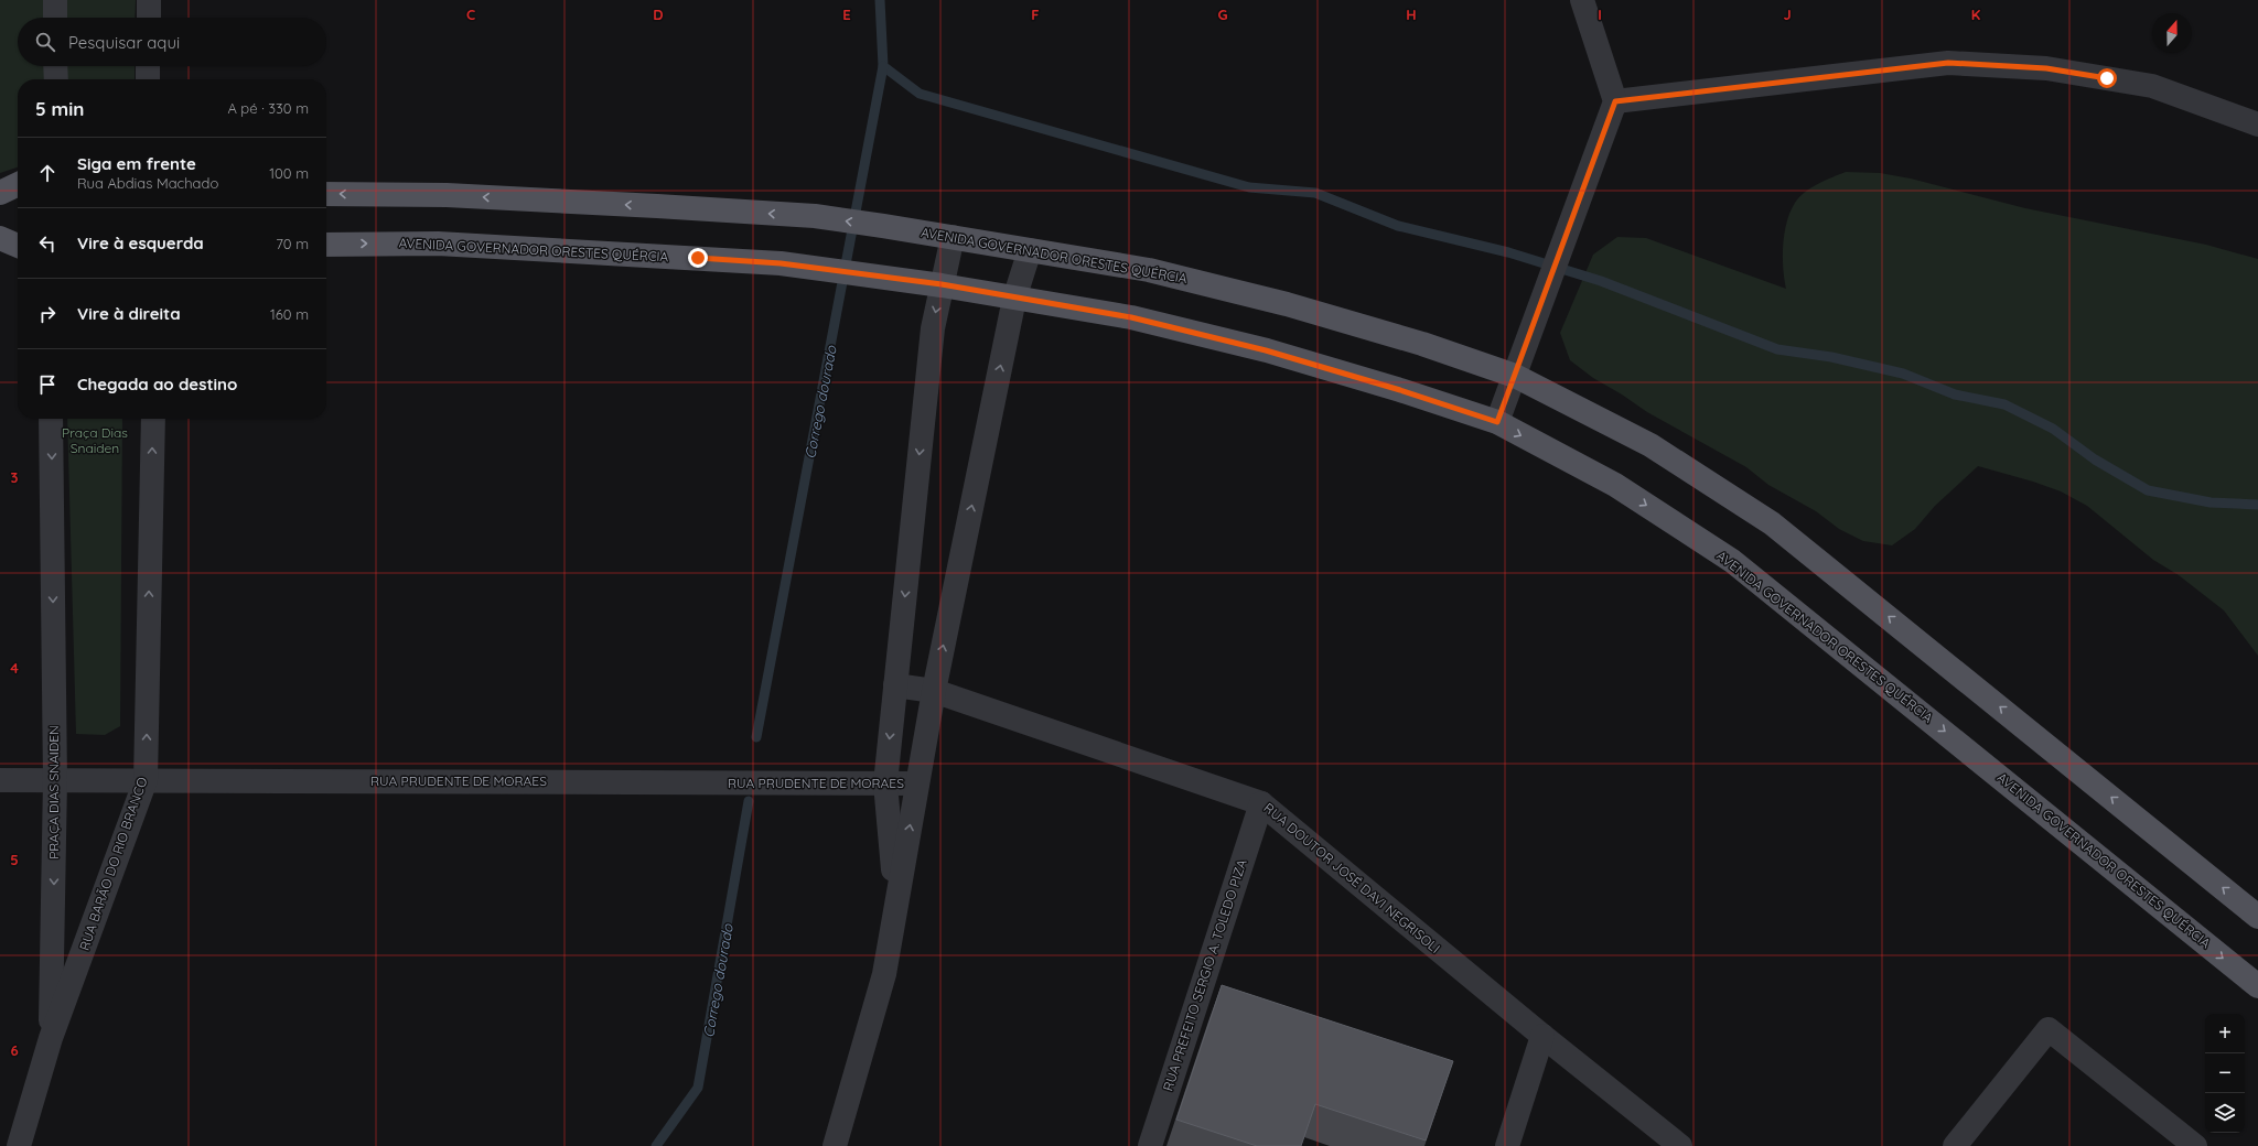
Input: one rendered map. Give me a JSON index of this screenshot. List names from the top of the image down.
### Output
{
  "streets": {
    "main road": ["AVENIDA GOVERNADOR ORESTES QUÉRCIA"],
    "street": [
      "RUA PRUDENTE DE MORAES",
      "PRAÇA DIAS SNAIDEN",
      "RUA BARÃO DO RIO BRANCO",
      "RUA DOUTOR JOSÉ DAVI NEGRISOLI",
      "RUA PREFEITO SERGIO A. TOLEDO PIZA"
    ]
  },
  "crossings": [
    ["RUA PRUDENTE DE MORAES", "PRAÇA DIAS SNAIDEN"],
    ["RUA PRUDENTE DE MORAES", "RUA BARÃO DO RIO BRANCO"],
    ["PRAÇA DIAS SNAIDEN", "RUA BARÃO DO RIO BRANCO"],
    ["RUA DOUTOR JOSÉ DAVI NEGRISOLI", "RUA PREFEITO SERGIO A. TOLEDO PIZA"]
  ],
  "one_way": ["PRAÇA DIAS SNAIDEN", "RUA BARÃO DO RIO BRANCO"],
  "water": ["Corrego dourado"],
  "parks": ["Praça Dias Snaiden"],
  "north": "top",
  "page": {
    "search": "Pesquisar aqui",
    "heading": ["5 min", "A pé · 330 m"],
    "list": [
      ["Siga em frente", "Rua Abdias Machado", "100 m"],
      ["Vire à esquerda", "70 m"],
      ["Vire à direita", "160 m"],
      "Chegada ao destino"
    ],
    "map_buttons": ["+", "−"]
  },
  "grid": {
    "columns": [
      "C",
      "D",
      "E",
      "F",
      "G",
      "H",
      "I",
      "J",
      "K"
    ],
    "rows": [
      "3",
      "4",
      "5",
      "6"
    ]
  }
}
